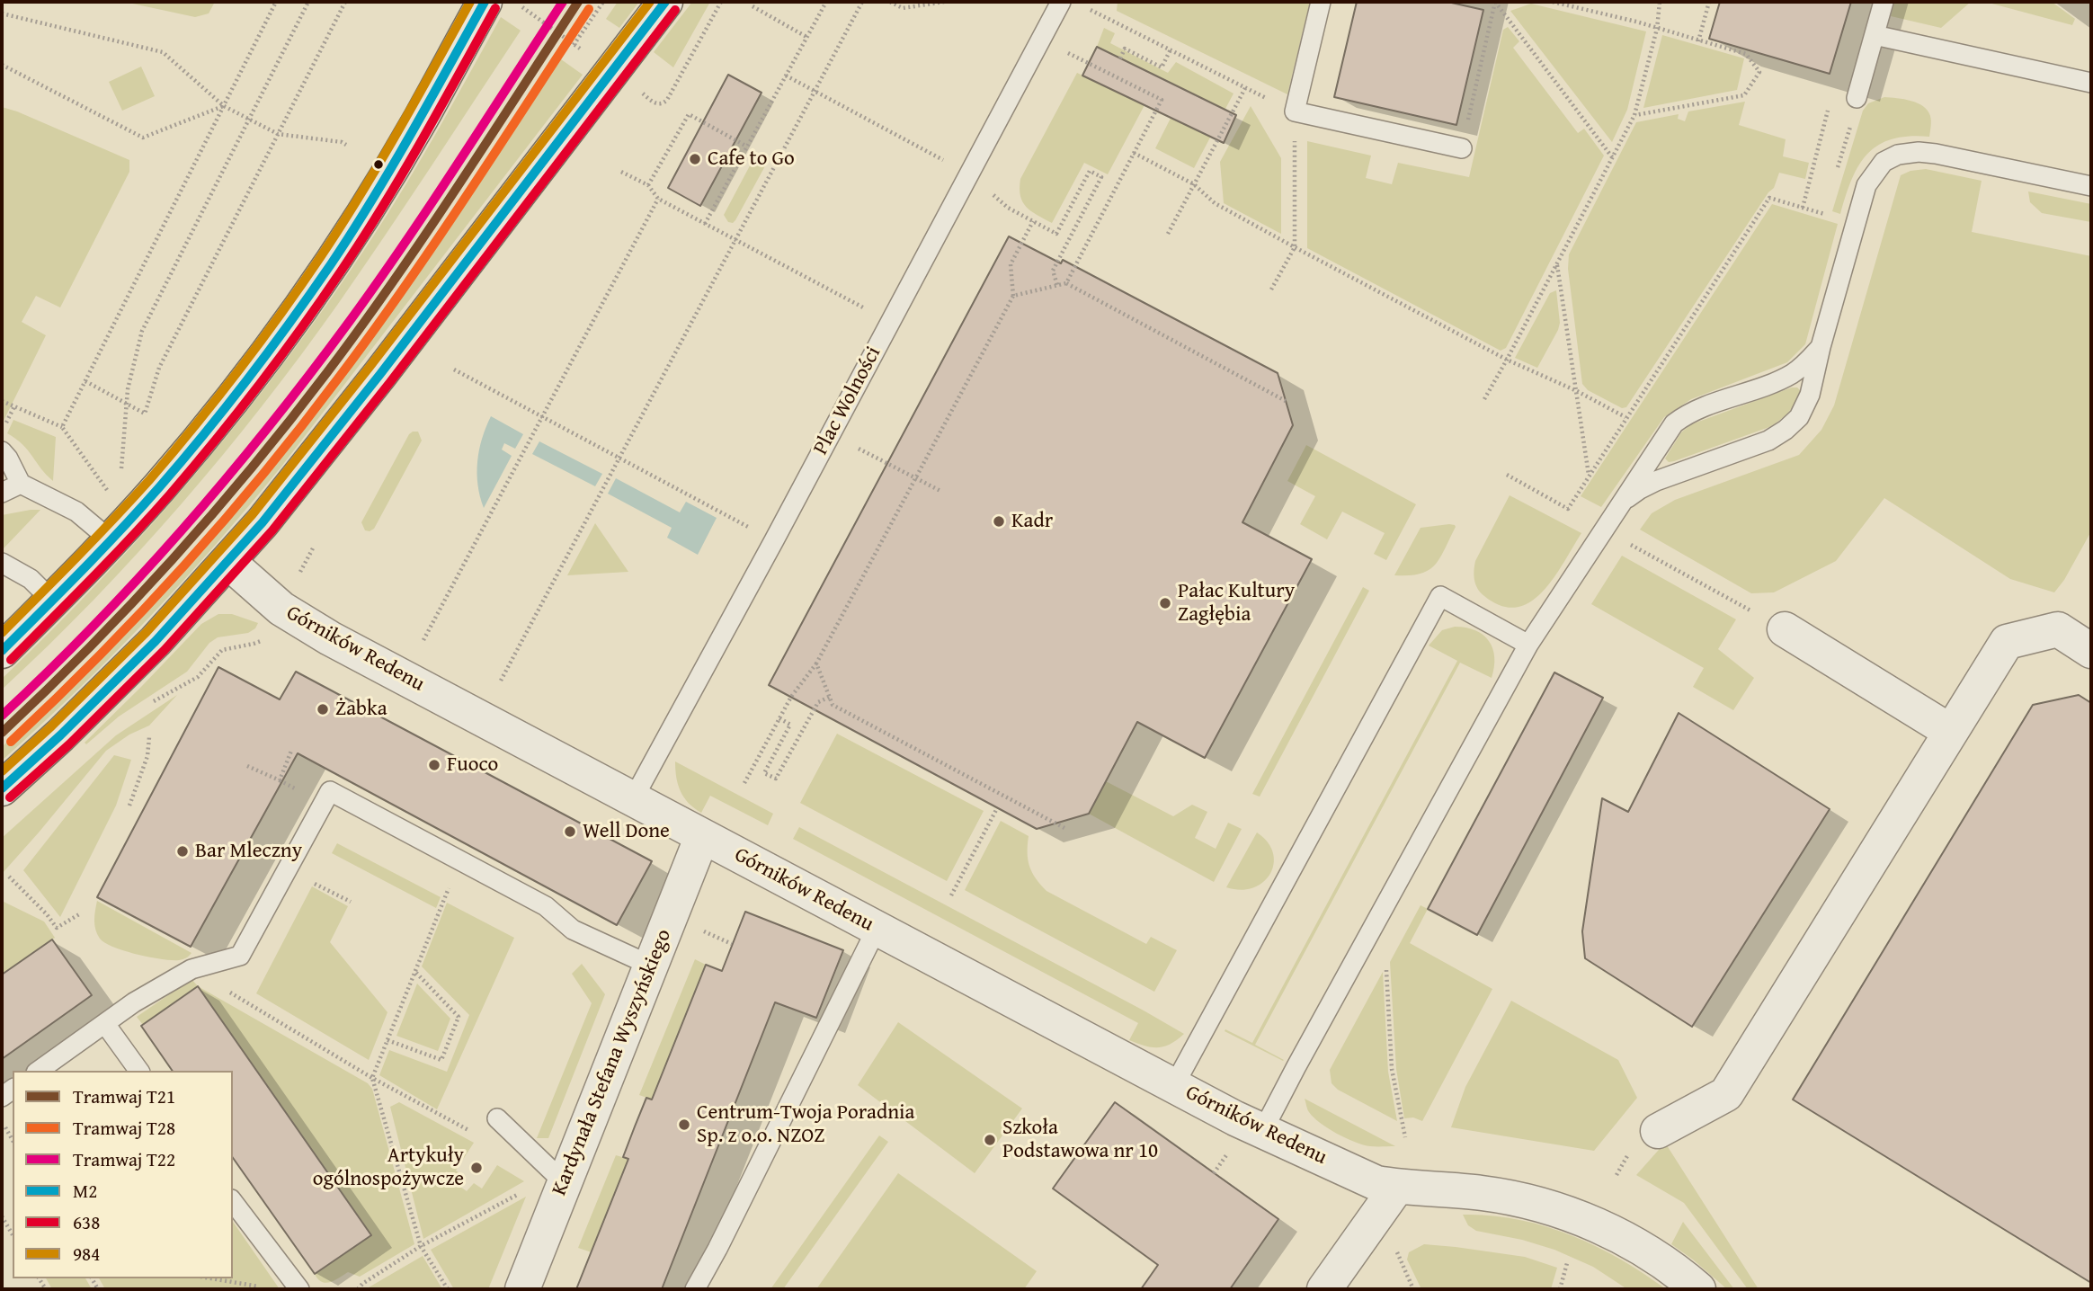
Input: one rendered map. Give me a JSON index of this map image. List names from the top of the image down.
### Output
{
  "streets": {
    "street": ["Górników Redenu", "Kardynała Stefana Wyszyńskiego"],
    "lane": ["Plac Wolności"]
  },
  "crossings": [
    ["Plac Wolności", "Górników Redenu"],
    ["Górników Redenu", "Kardynała Stefana Wyszyńskiego"]
  ],
  "places": [
    "Cafe to Go",
    "Kadr",
    "Pałac Kultury Zagłębia",
    "Żabka",
    "Fuoco",
    "Well Done",
    "Bar Mleczny",
    "Centrum-Twoja Poradnia Sp. z o.o. NZOZ",
    "Szkoła Podstawowa nr 10",
    "Artykuły ogólnospożywcze"
  ],
  "lines": [
    "tram line T21",
    "tram line T22",
    "transit line M2",
    "transit line 984",
    "transit line 638",
    "tram line T28"
  ],
  "legend": [
    "Tramwaj T21",
    "Tramwaj T28",
    "Tramwaj T22",
    "M2",
    "638",
    "984"
  ]
}
